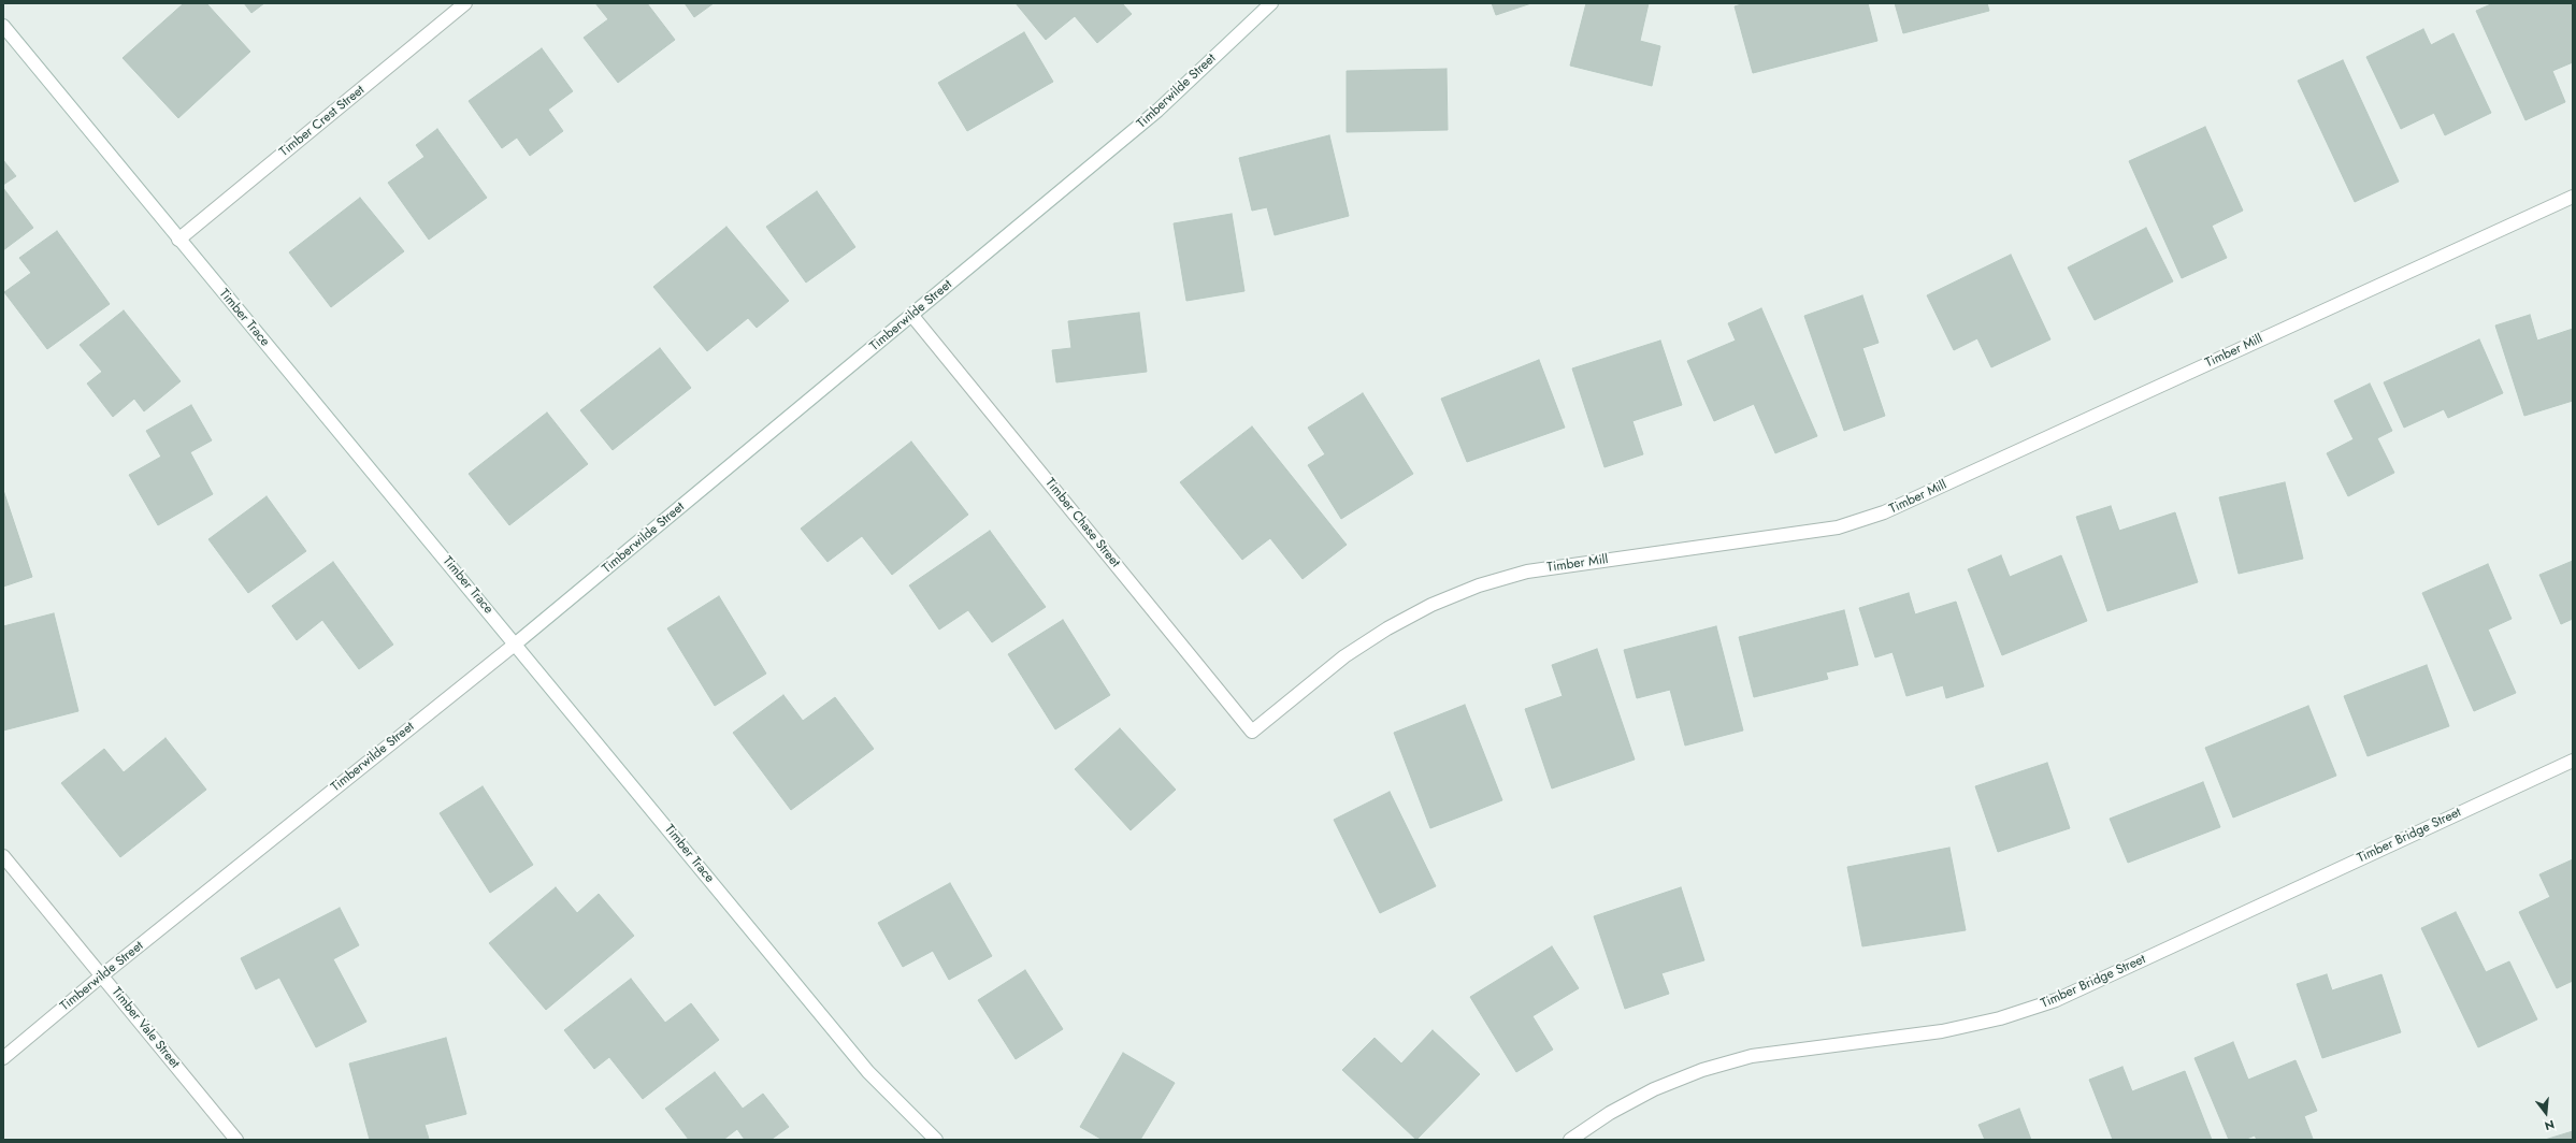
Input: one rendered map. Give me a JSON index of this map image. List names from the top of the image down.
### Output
{
  "streets": {
    "street": [
      "Timberwilde Street",
      "Timber Crest Street",
      "Timber Trace",
      "Timber Mill",
      "Timber Chase Street",
      "Timber Bridge Street",
      "Timber Vale Street"
    ]
  },
  "crossings": [
    ["Timberwilde Street", "Timber Trace"],
    ["Timberwilde Street", "Timber Chase Street"],
    ["Timberwilde Street", "Timber Vale Street"],
    ["Timber Crest Street", "Timber Trace"],
    ["Timber Mill", "Timber Chase Street"]
  ],
  "north": "bottom"
}
